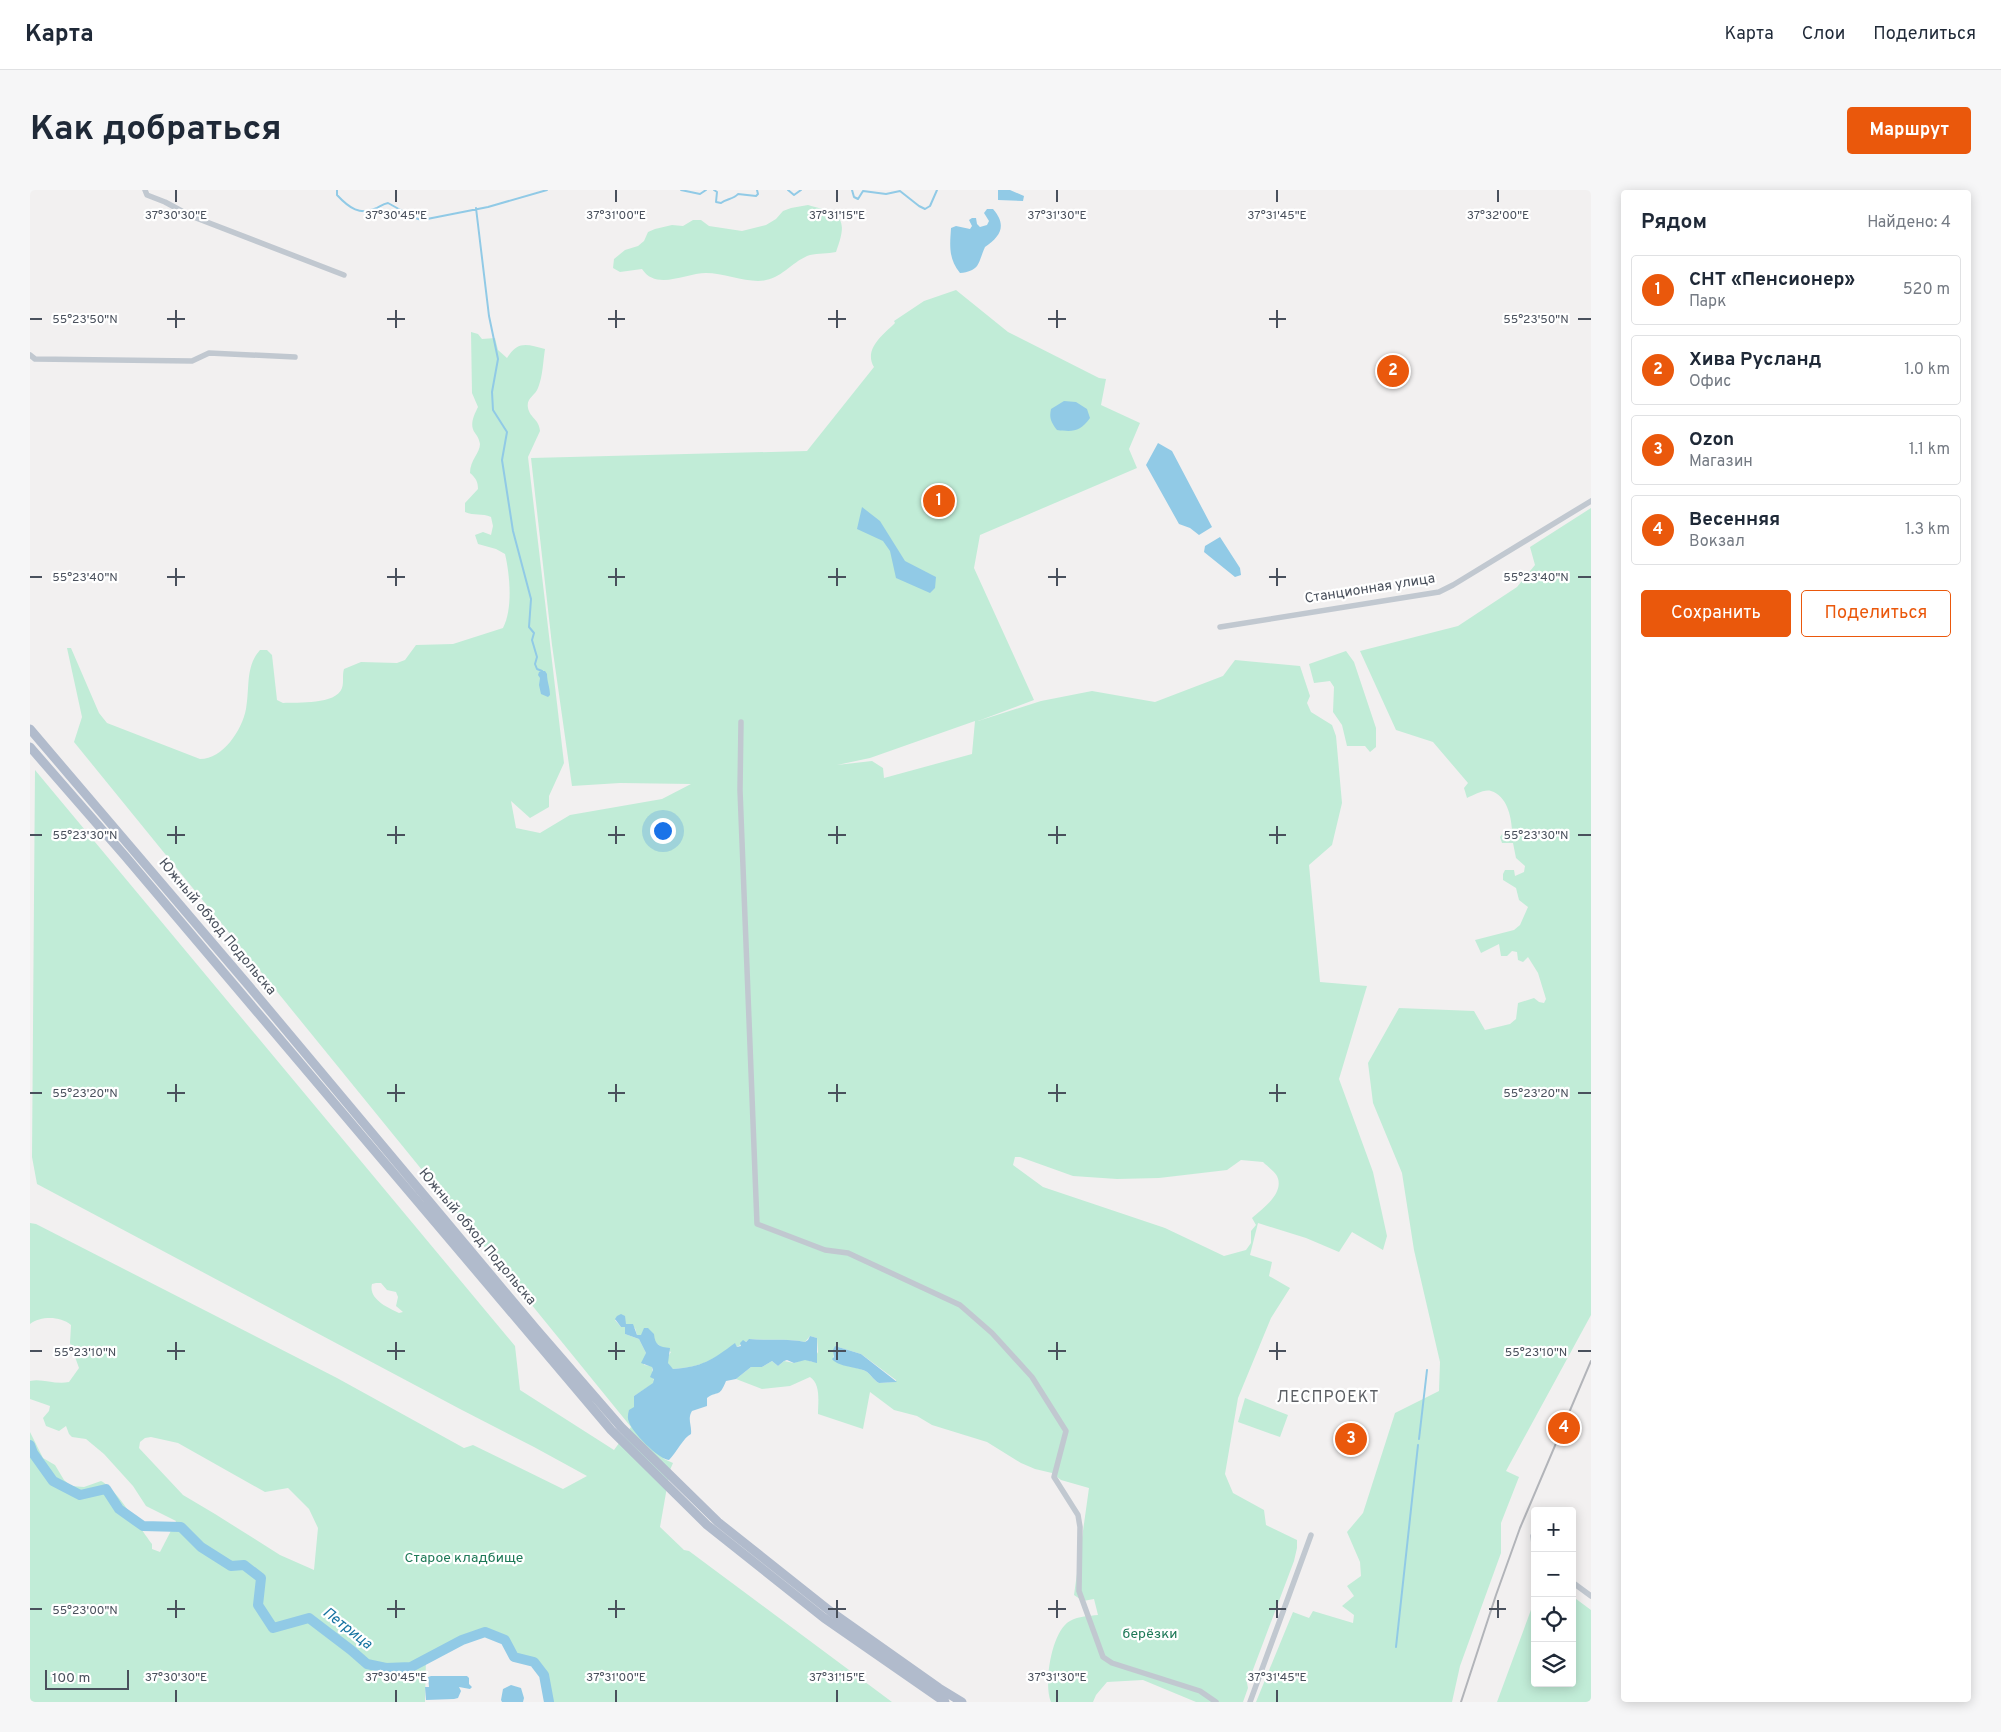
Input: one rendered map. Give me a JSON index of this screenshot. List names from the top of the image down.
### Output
{
  "streets": {
    "main road": ["Южный обход Подольска"],
    "street": ["Станционная улица"]
  },
  "districts": ["ЛЕСПРОЕКТ"],
  "water": ["Петрица"],
  "parks": ["Старое кладбище", "берёзки"],
  "scale_bar": "100 m",
  "page": {
    "header": "Карта",
    "nav": ["Карта", "Слои", "Поделиться"],
    "buttons": [
      "Маршрут",
      ["Сохранить", "Поделиться"]
    ],
    "title": "Как добраться",
    "heading": ["Рядом", "Найдено: 4"],
    "list": [
      {
        "mark": "1",
        "name": "СНТ «Пенсионер»",
        "note": "Парк",
        "value": "520 m"
      },
      {
        "mark": "2",
        "name": "Хива Русланд",
        "note": "Офис",
        "value": "1.0 km"
      },
      {
        "mark": "3",
        "name": "Ozon",
        "note": "Магазин",
        "value": "1.1 km"
      },
      {
        "mark": "4",
        "name": "Весенняя",
        "note": "Вокзал",
        "value": "1.3 km"
      }
    ],
    "pins": [
      "2",
      "1",
      "4",
      "3"
    ],
    "map_buttons": ["+", "−"],
    "scale": "100 m"
  },
  "coordinates": [
    "37°30'30\"E",
    "37°30'45\"E",
    "37°31'00\"E",
    "37°31'15\"E",
    "37°31'30\"E",
    "37°31'45\"E",
    "37°32'00\"E",
    "55°23'50\"N",
    "55°23'40\"N",
    "55°23'30\"N",
    "55°23'20\"N",
    "55°23'10\"N",
    "55°23'00\"N"
  ]
}
